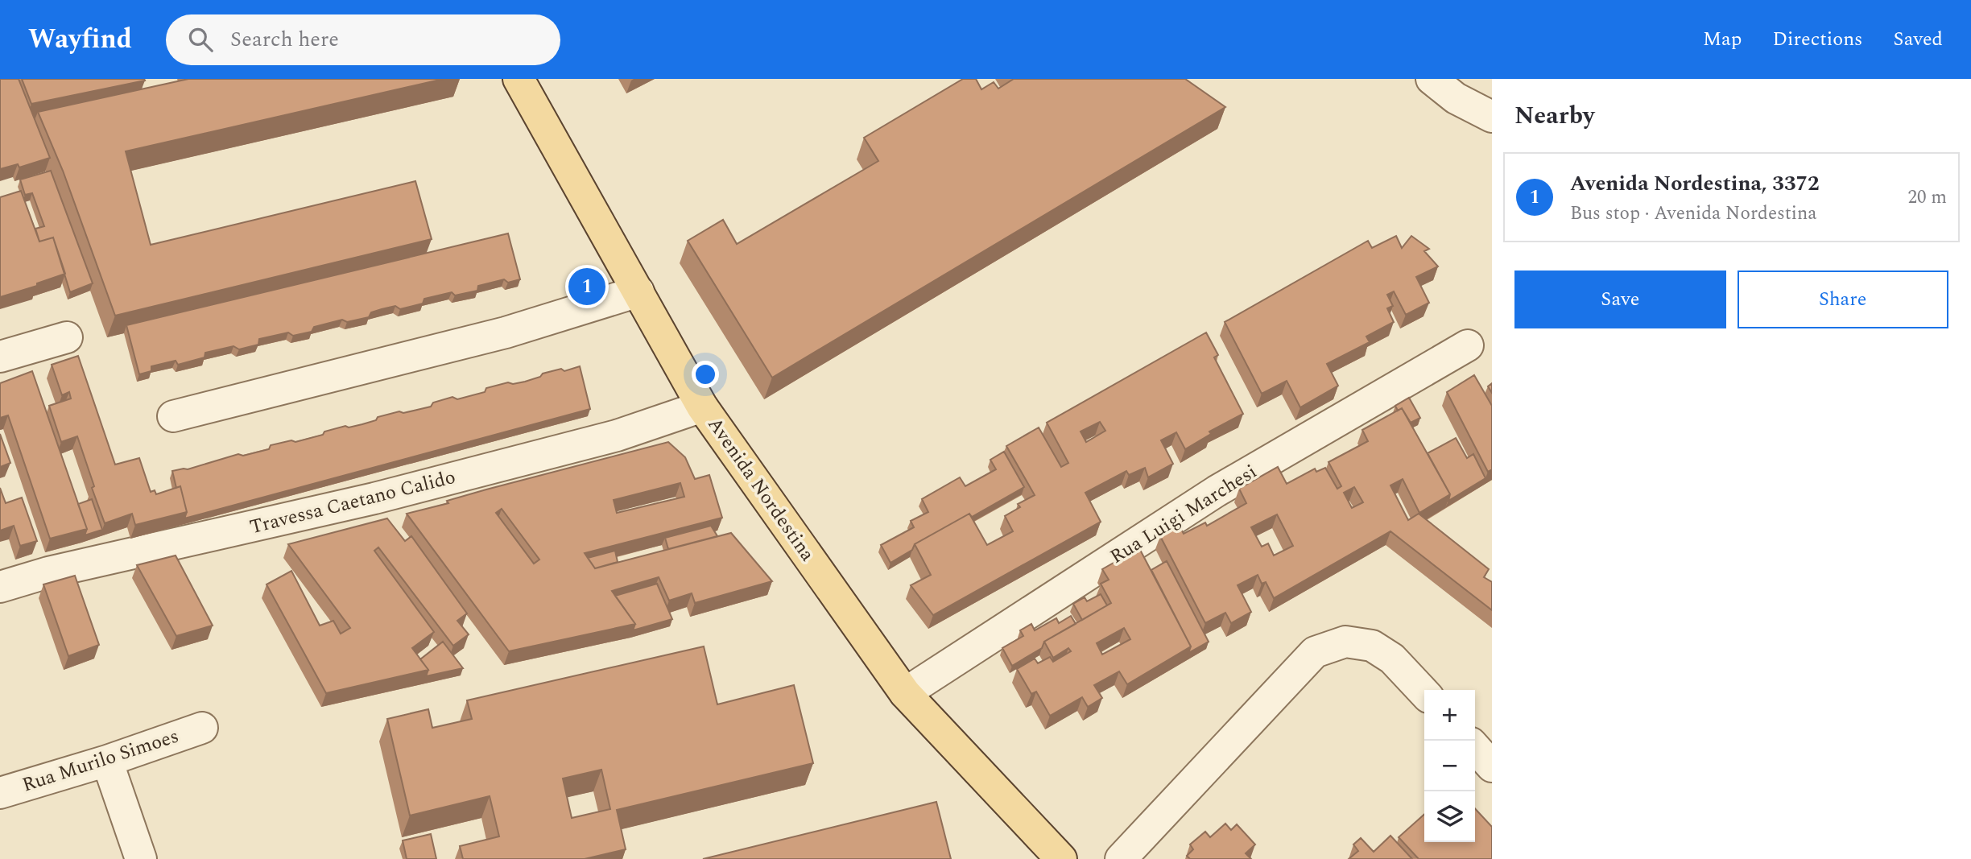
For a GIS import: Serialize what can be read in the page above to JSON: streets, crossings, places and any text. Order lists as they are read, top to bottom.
{
  "streets": {
    "main road": ["Avenida Nordestina"],
    "street": ["Travessa Caetano Calido", "Rua Luigi Marchesi", "Rua Murilo Simoes"]
  },
  "crossings": [
    ["Avenida Nordestina", "Travessa Caetano Calido"],
    ["Avenida Nordestina", "Rua Luigi Marchesi"]
  ],
  "page": {
    "header": "Wayfind",
    "search": "Search here",
    "nav": ["Map", "Directions", "Saved"],
    "heading": "Nearby",
    "list": [
      {
        "mark": "1",
        "name": "Avenida Nordestina, 3372",
        "note": "Bus stop · Avenida Nordestina",
        "value": "20 m"
      }
    ],
    "buttons": ["Save", "Share"],
    "pins": "1",
    "map_buttons": ["+", "−"]
  }
}
